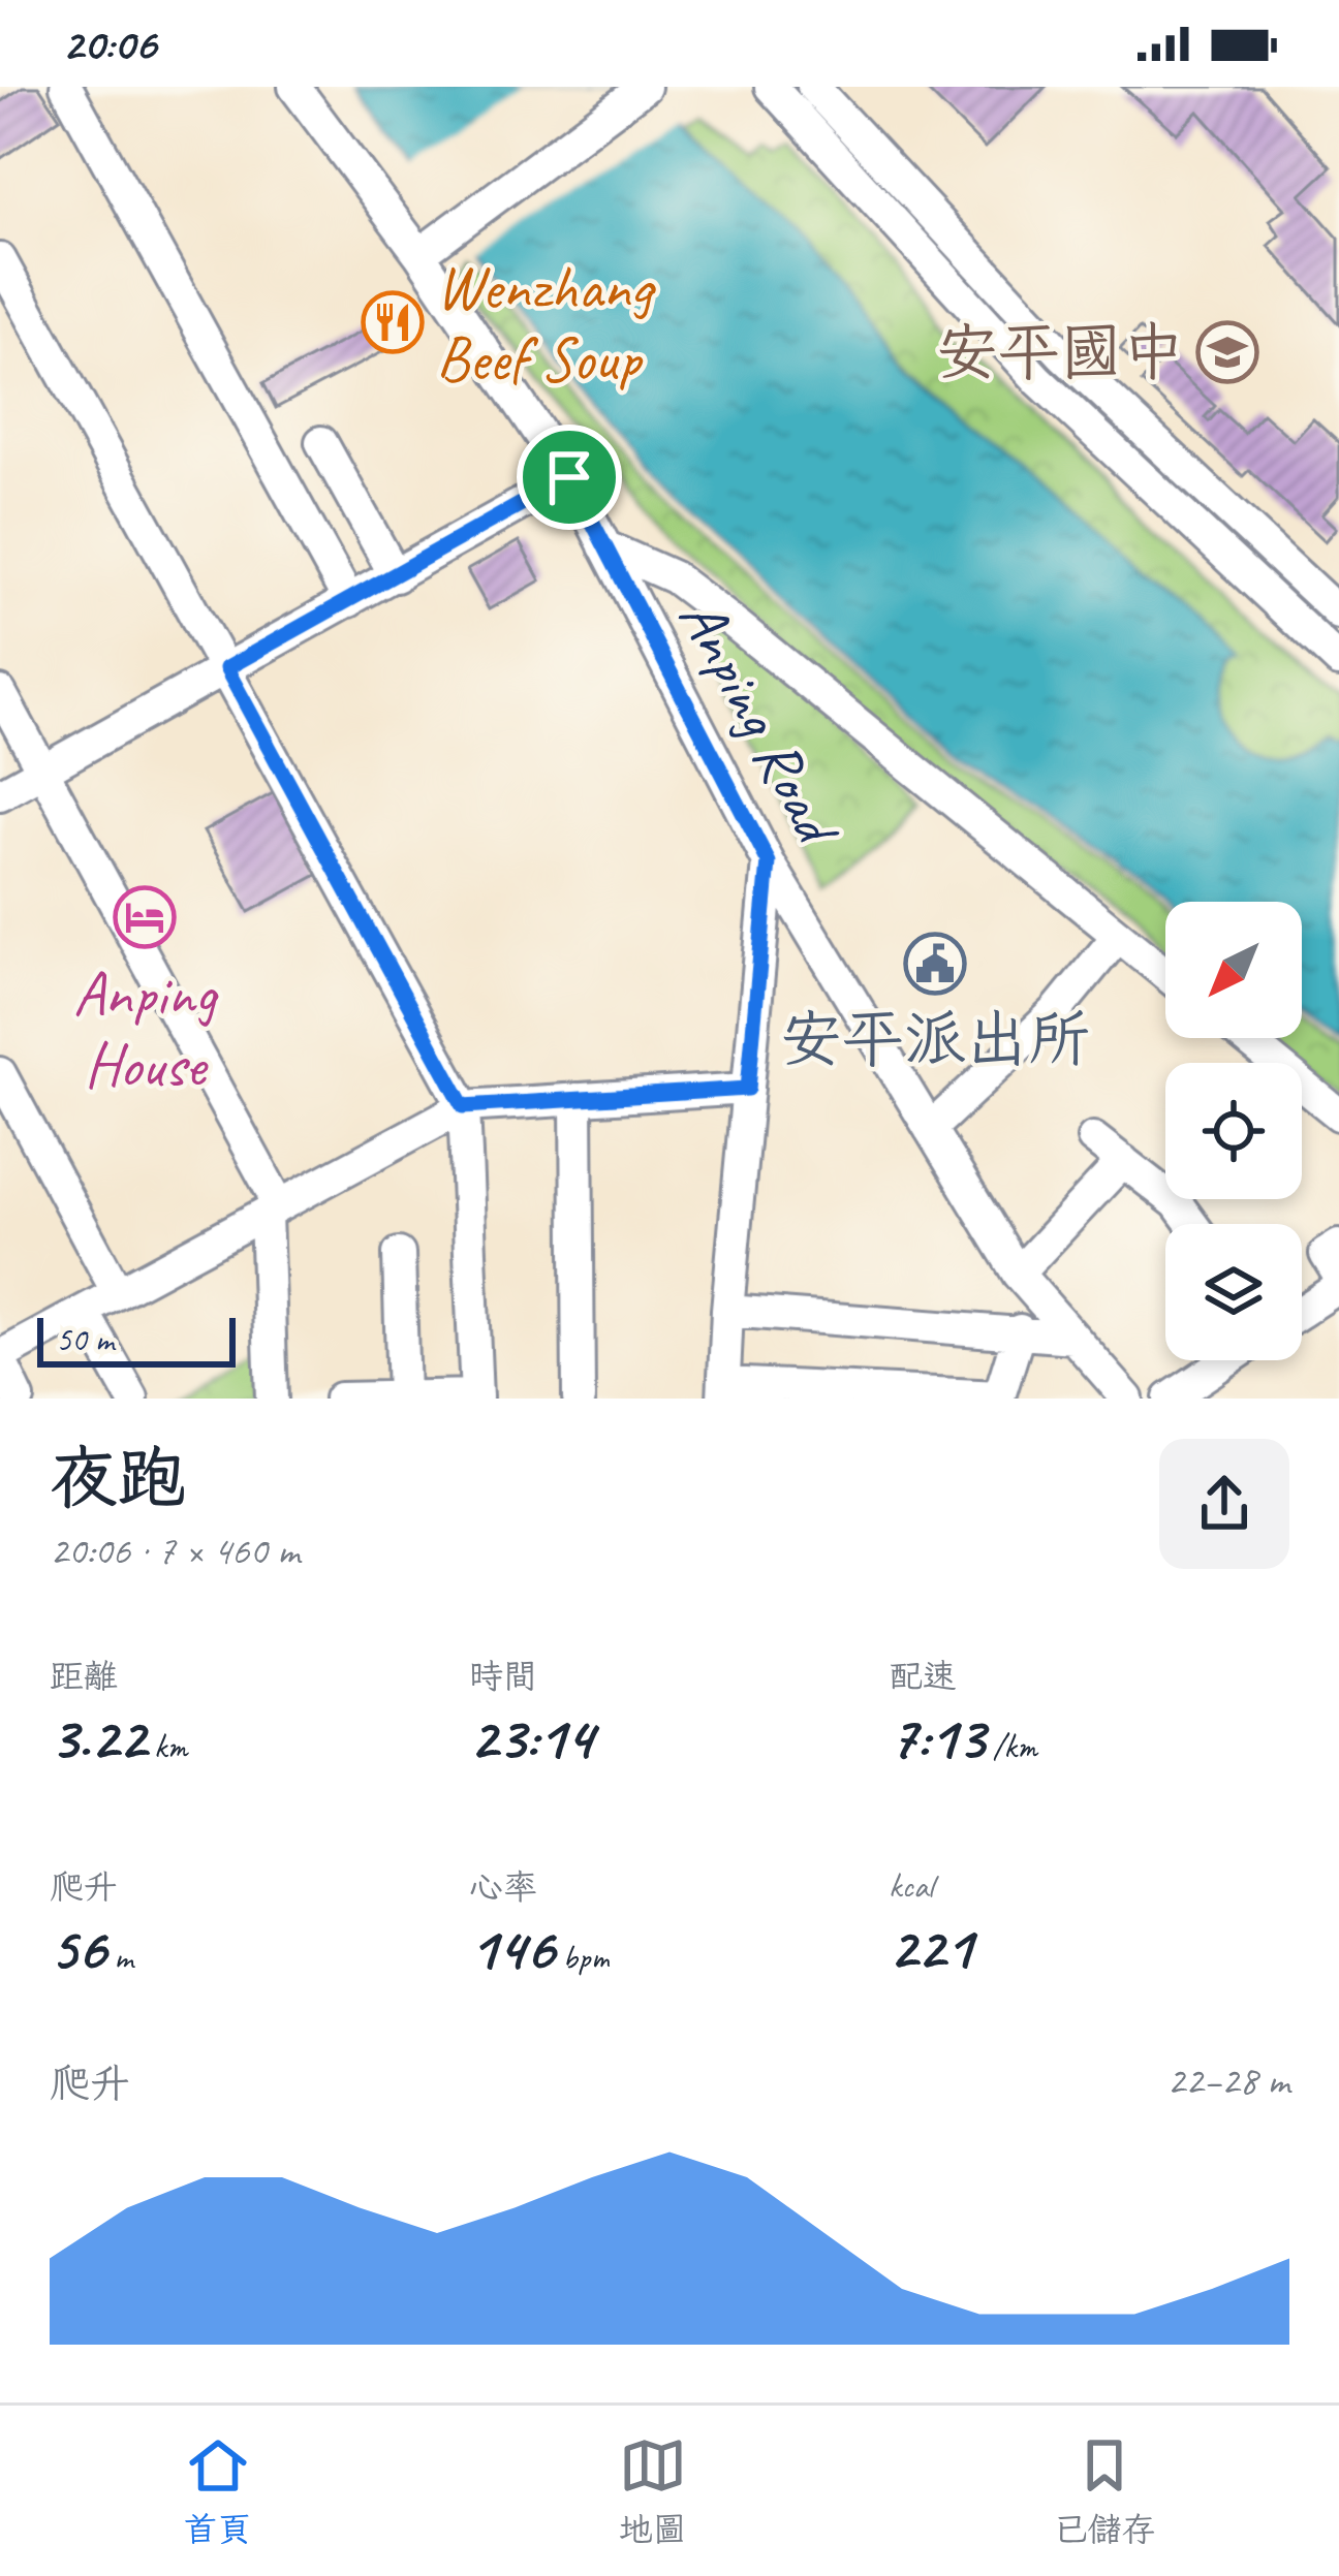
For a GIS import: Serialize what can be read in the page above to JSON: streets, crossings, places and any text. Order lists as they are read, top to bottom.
{
  "streets": {
    "street": ["Anping Road"]
  },
  "places": {
    "restaurant": ["Wenzhang Beef Soup"],
    "school or university": ["安平國中"],
    "hotel": ["Anping House"],
    "public building": ["安平派出所"]
  },
  "scale_bar": "50 m",
  "north": "bottom left",
  "page": {
    "status": "20:06",
    "scale": "50 m",
    "heading": ["夜跑", "20:06 · 7 × 460 m"],
    "stats": [
      ["距離", "3.22 km"],
      ["時間", "23:14"],
      ["配速", "7:13 /km"],
      ["爬升", "56 m"],
      ["心率", "146 bpm"],
      ["kcal", "221"]
    ],
    "chart": ["爬升", "22–28 m"],
    "tabs": ["首頁", "地圖", "已儲存"]
  }
}
